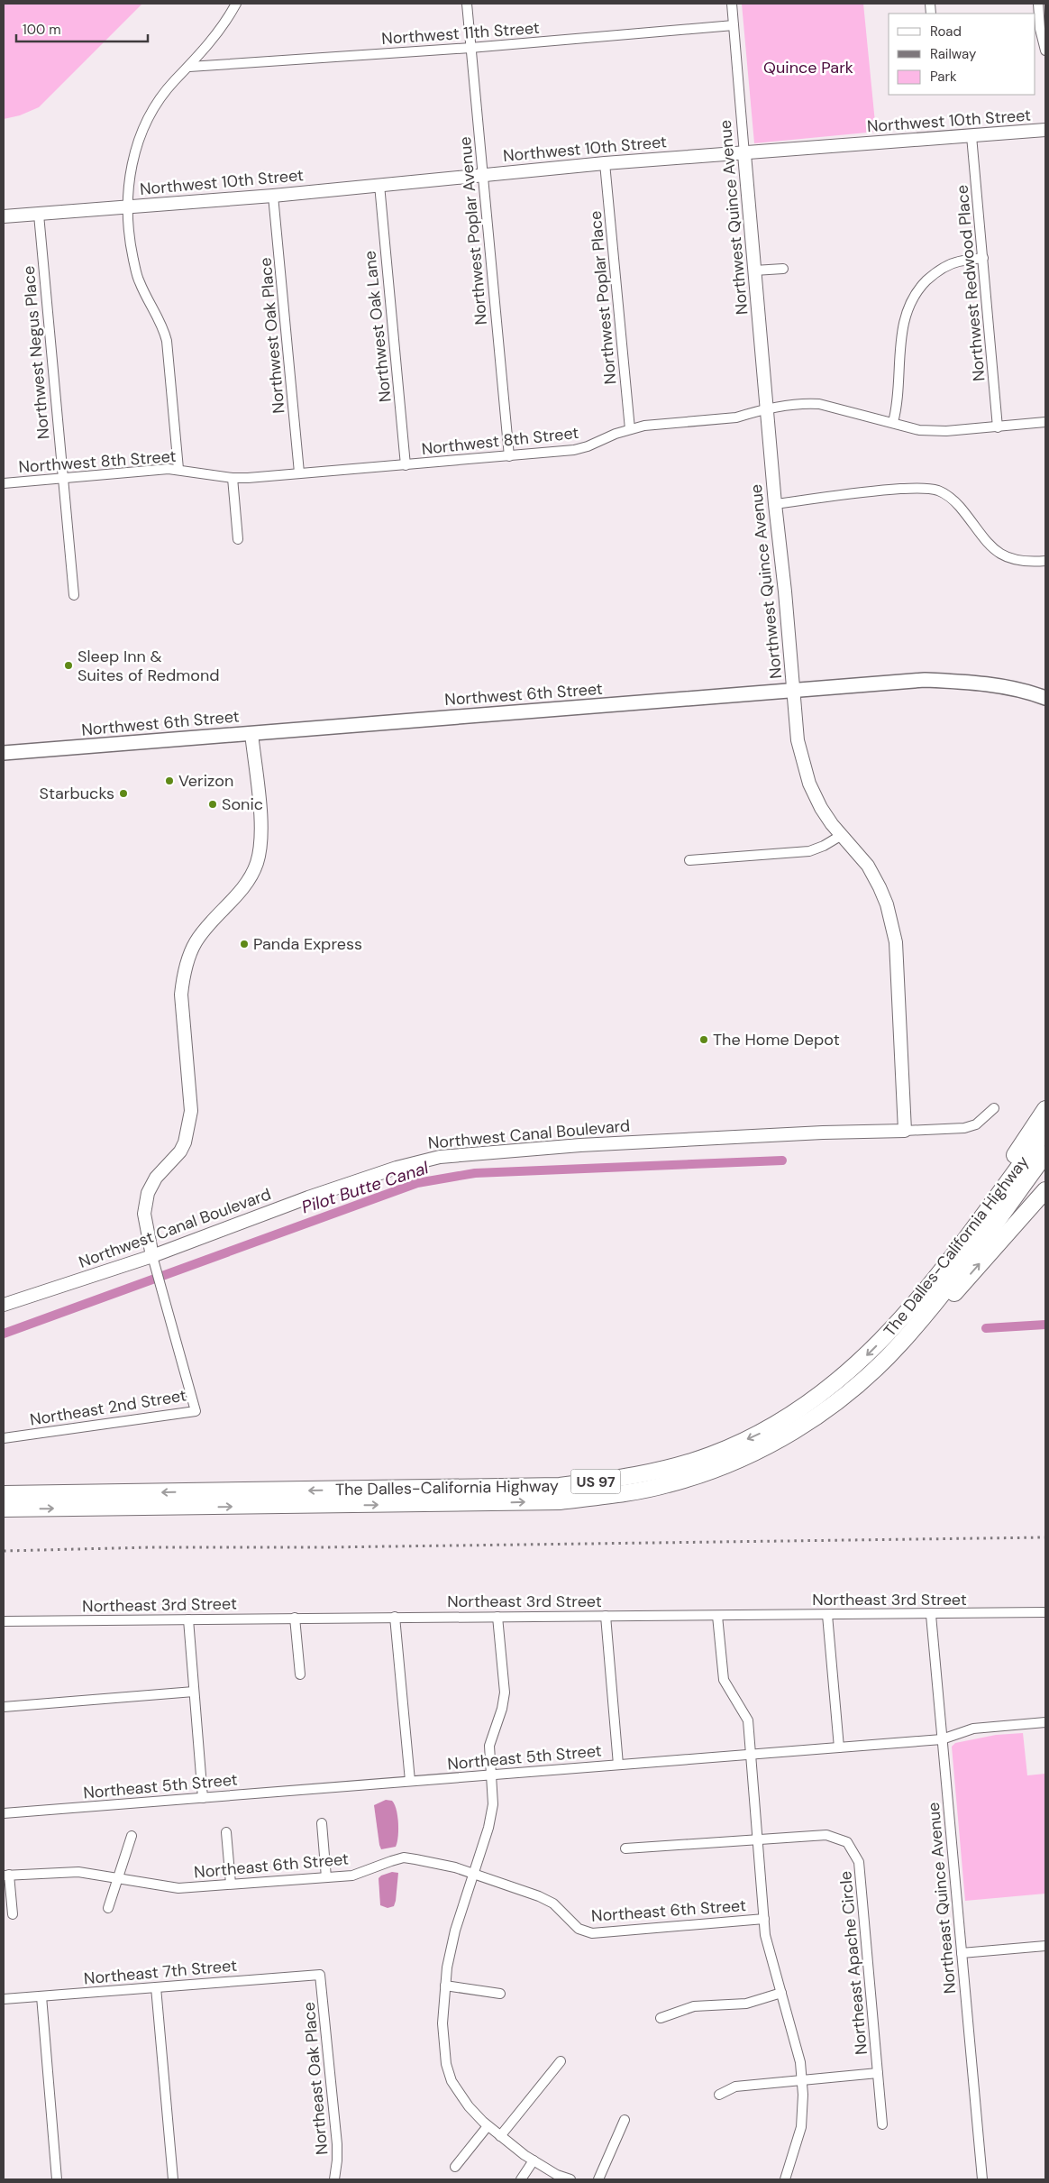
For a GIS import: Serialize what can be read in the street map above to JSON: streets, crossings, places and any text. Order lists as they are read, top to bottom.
{
  "streets": {
    "highway": ["The Dalles-California Highway", "US 97"],
    "main road": ["Northwest 6th Street"],
    "street": [
      "Northwest 11th Street",
      "Northwest 10th Street",
      "Northwest Quince Avenue",
      "Northwest Poplar Avenue",
      "Northwest Redwood Place",
      "Northwest Poplar Place",
      "Northwest Oak Lane",
      "Northwest Oak Place",
      "Northwest Negus Place",
      "Northwest 8th Street",
      "Northwest Canal Boulevard",
      "Northeast 2nd Street",
      "Northeast 3rd Street",
      "Northeast 5th Street",
      "Northeast 6th Street",
      "Northeast Quince Avenue",
      "Northeast Apache Circle",
      "Northeast 7th Street",
      "Northeast Oak Place"
    ]
  },
  "crossings": [
    ["Northwest 11th Street", "Northwest Quince Avenue"],
    ["Northwest 11th Street", "Northwest Poplar Avenue"],
    ["Northwest 10th Street", "Northwest Quince Avenue"],
    ["Northwest 10th Street", "Northwest Poplar Avenue"],
    ["Northwest 10th Street", "Northwest Redwood Place"],
    ["Northwest 10th Street", "Northwest Poplar Place"],
    ["Northwest 10th Street", "Northwest Oak Lane"],
    ["Northwest 10th Street", "Northwest Oak Place"],
    ["Northwest 10th Street", "Northwest Negus Place"],
    ["Northwest Quince Avenue", "Northwest 8th Street"],
    ["Northwest Quince Avenue", "Northwest 6th Street"],
    ["Northwest Quince Avenue", "Northwest Canal Boulevard"],
    ["Northwest Poplar Avenue", "Northwest 8th Street"],
    ["Northwest Redwood Place", "Northwest 8th Street"],
    ["Northwest Poplar Place", "Northwest 8th Street"],
    ["Northwest Oak Lane", "Northwest 8th Street"],
    ["Northwest Oak Place", "Northwest 8th Street"],
    ["Northwest Negus Place", "Northwest 8th Street"],
    ["Northwest Canal Boulevard", "Northeast 2nd Street"],
    ["Northeast 3rd Street", "Northeast Quince Avenue"],
    ["Northeast 5th Street", "Northeast Quince Avenue"],
    ["Northeast 7th Street", "Northeast Oak Place"]
  ],
  "water": ["Pilot Butte Canal"],
  "parks": ["Quince Park"],
  "places": [
    "Sleep Inn & Suites of Redmond",
    "Verizon",
    "Starbucks",
    "Sonic",
    "Panda Express",
    "The Home Depot"
  ],
  "legend": ["Road", "Railway", "Park"],
  "scale_bar": "100 m"
}
